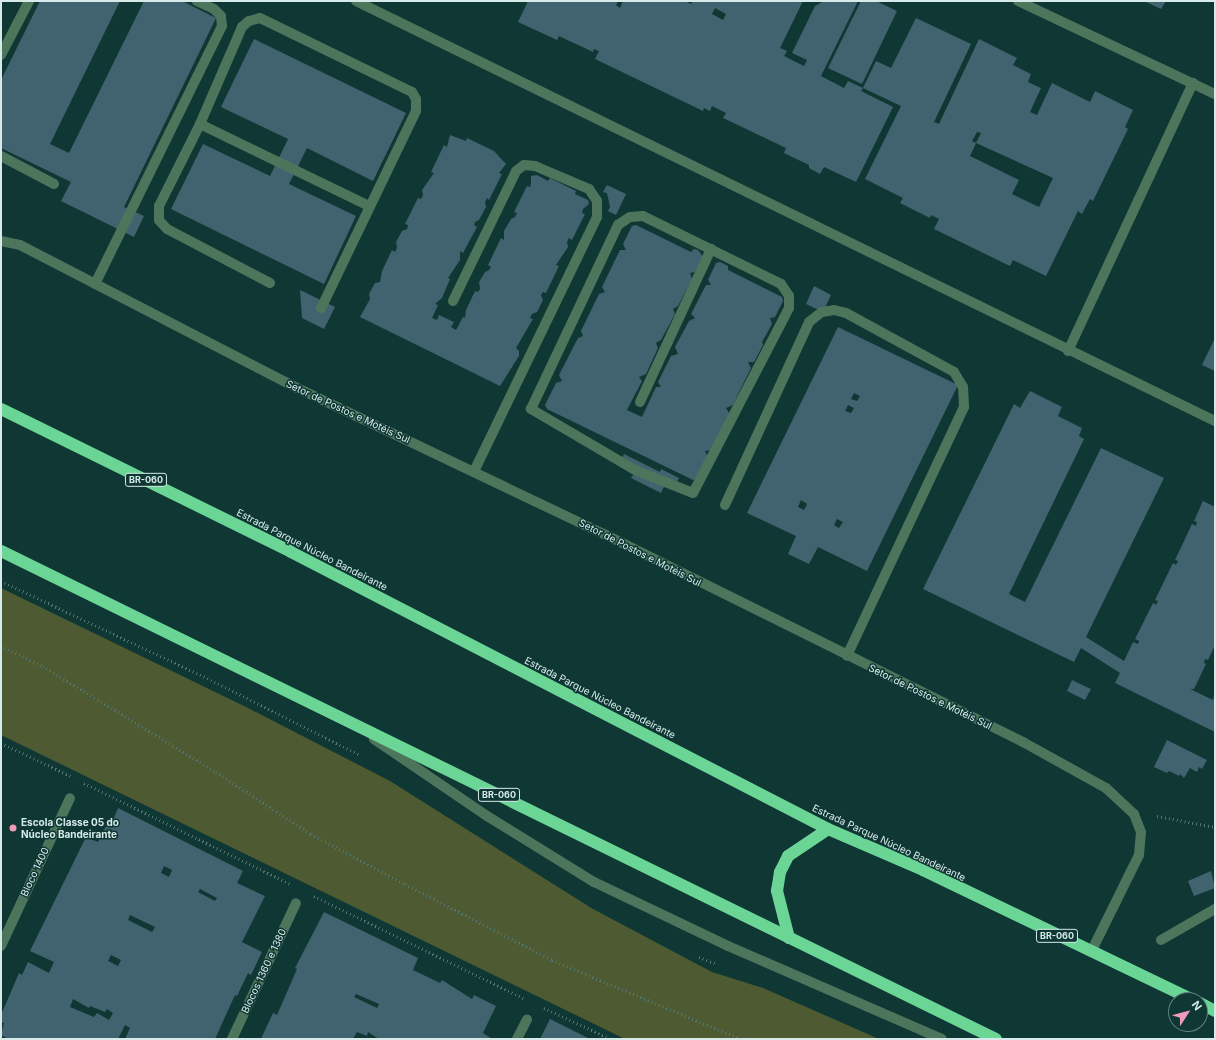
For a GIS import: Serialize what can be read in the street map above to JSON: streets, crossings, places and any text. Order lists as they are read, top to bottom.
{
  "streets": {
    "highway": ["BR-060", "Estrada Parque Núcleo Bandeirante"],
    "street": ["Setor de Postos e Motéis Sul", "Bloco 1400", "Blocos 1360 e 1380"]
  },
  "crossings": [
    ["Setor de Postos e Motéis Sul", "Estrada Parque Núcleo Bandeirante"]
  ],
  "places": ["Escola Classe 05 do Núcleo Bandeirante"],
  "north": "top right"
}
